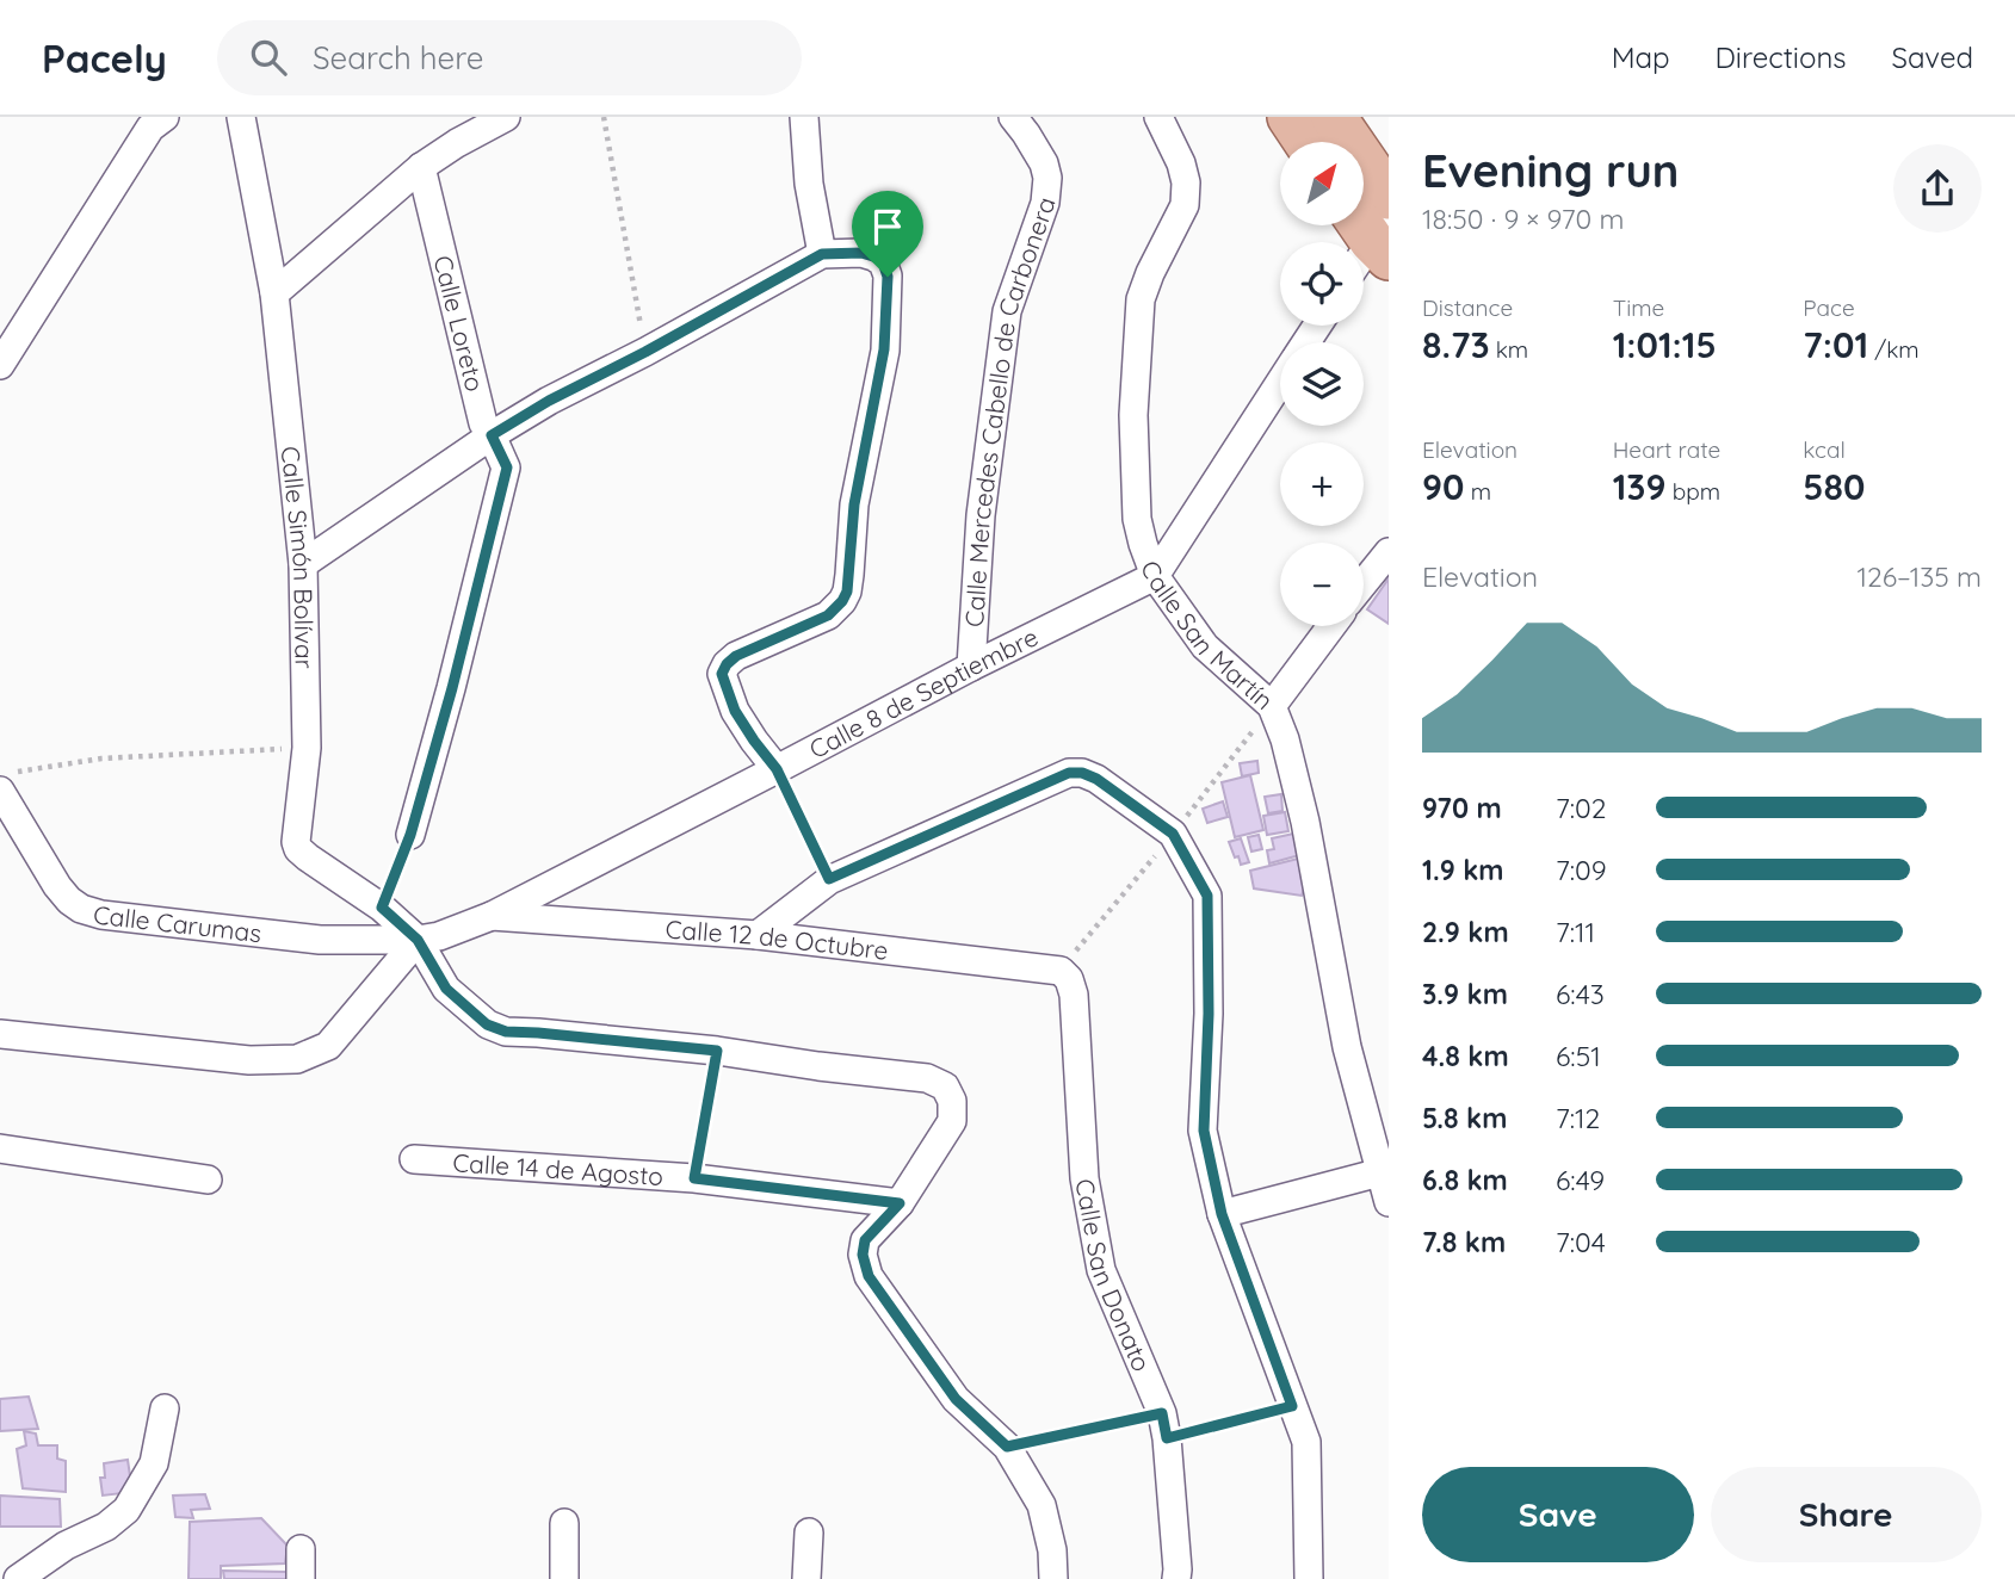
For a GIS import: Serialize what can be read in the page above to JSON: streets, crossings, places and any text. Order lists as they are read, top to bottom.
{
  "streets": {
    "street": [
      "Calle Loreto",
      "Calle Mercedes Cabello de Carbonera",
      "Calle Simón Bolívar",
      "Calle San Martín",
      "Calle 8 de Septiembre",
      "Calle Carumas",
      "Calle 12 de Octubre",
      "Calle 14 de Agosto",
      "Calle San Donato"
    ]
  },
  "crossings": [
    ["Calle Mercedes Cabello de Carbonera", "Calle 8 de Septiembre"],
    ["Calle Simón Bolívar", "Calle 8 de Septiembre"],
    ["Calle Simón Bolívar", "Calle Carumas"],
    ["Calle Simón Bolívar", "Calle 14 de Agosto"],
    ["Calle San Martín", "Calle 8 de Septiembre"],
    ["Calle 8 de Septiembre", "Calle Carumas"],
    ["Calle 8 de Septiembre", "Calle 12 de Octubre"],
    ["Calle 12 de Octubre", "Calle San Donato"]
  ],
  "north": "top right",
  "page": {
    "header": "Pacely",
    "search": "Search here",
    "nav": ["Map", "Directions", "Saved"],
    "heading": ["Evening run", "18:50 · 9 × 970 m"],
    "map_buttons": ["+", "−"],
    "stats": [
      ["Distance", "8.73 km"],
      ["Time", "1:01:15"],
      ["Pace", "7:01 /km"],
      ["Elevation", "90 m"],
      ["Heart rate", "139 bpm"],
      ["kcal", "580"]
    ],
    "chart": ["Elevation", "126–135 m"],
    "list": [
      {
        "name": "970 m",
        "note": "7:02"
      },
      {
        "name": "1.9 km",
        "note": "7:09"
      },
      {
        "name": "2.9 km",
        "note": "7:11"
      },
      {
        "name": "3.9 km",
        "note": "6:43"
      },
      {
        "name": "4.8 km",
        "note": "6:51"
      },
      {
        "name": "5.8 km",
        "note": "7:12"
      },
      {
        "name": "6.8 km",
        "note": "6:49"
      },
      {
        "name": "7.8 km",
        "note": "7:04"
      }
    ],
    "buttons": ["Save", "Share"]
  }
}
